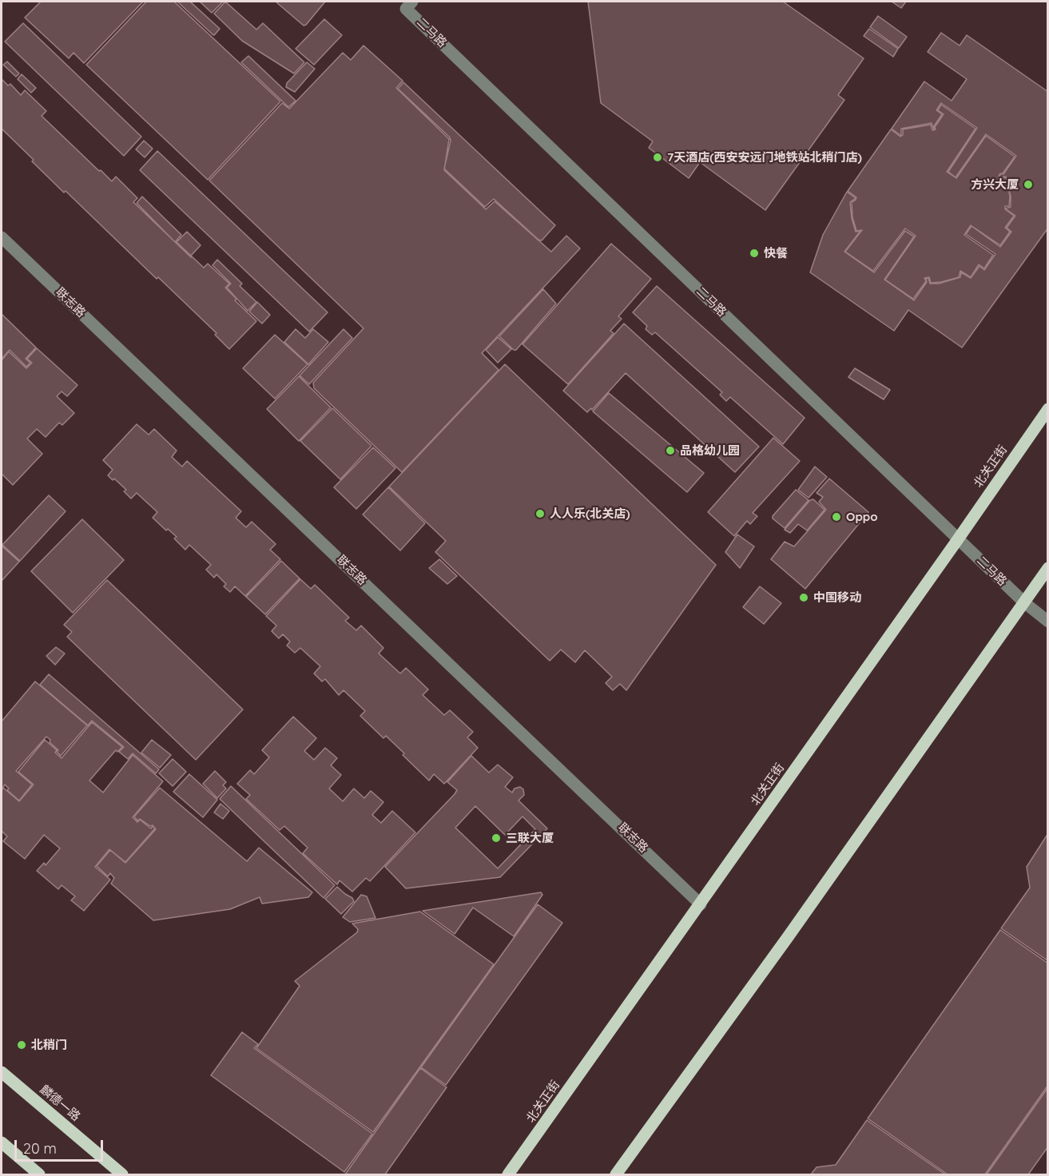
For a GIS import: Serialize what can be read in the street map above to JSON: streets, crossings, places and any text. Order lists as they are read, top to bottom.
{
  "streets": {
    "main road": ["北关正街", "麟德一路"],
    "street": ["二马路", "联志路"]
  },
  "crossings": [
    ["二马路", "北关正街"],
    ["联志路", "北关正街"]
  ],
  "places": [
    "7天酒店(西安安远门地铁站北稍门店)",
    "方兴大厦",
    "快餐",
    "品格幼儿园",
    "人人乐(北关店)",
    "Oppo",
    "中国移动",
    "三联大厦",
    "北稍门"
  ],
  "scale_bar": "20 m"
}
